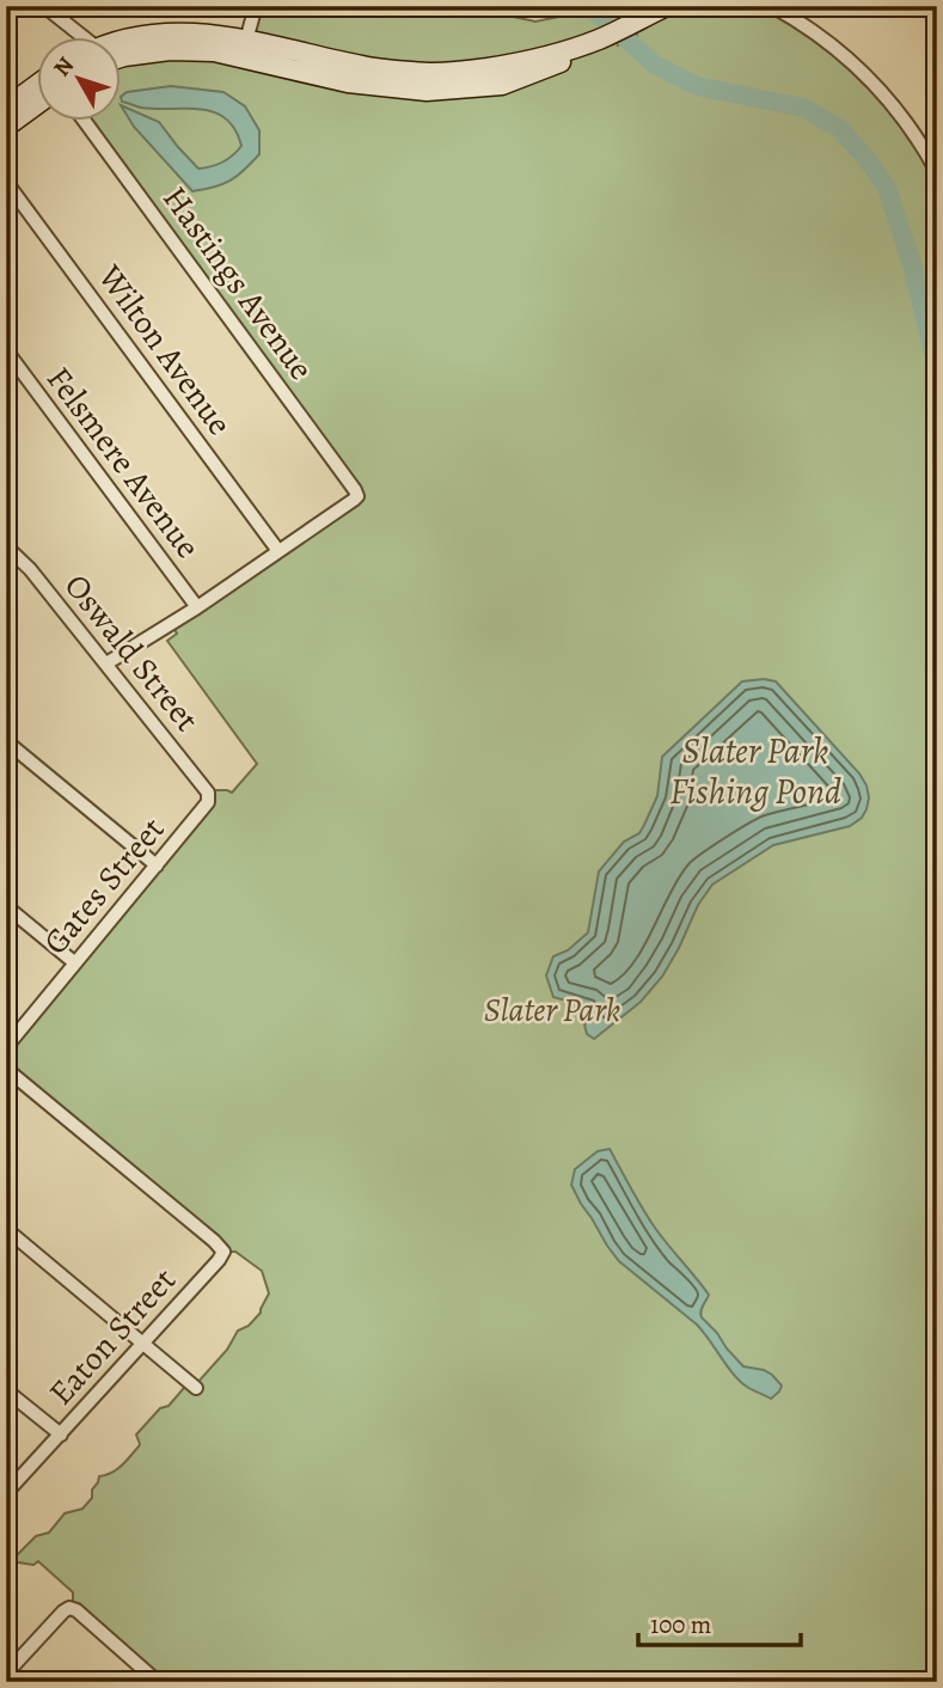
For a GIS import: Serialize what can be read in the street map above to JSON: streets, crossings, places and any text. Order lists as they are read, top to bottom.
{
  "streets": {
    "street": [
      "Hastings Avenue",
      "Wilton Avenue",
      "Felsmere Avenue",
      "Oswald Street",
      "Gates Street",
      "Eaton Street"
    ]
  },
  "crossings": [
    ["Hastings Avenue", "Wilton Avenue"],
    ["Oswald Street", "Gates Street"]
  ],
  "water": ["Slater Park Fishing Pond"],
  "parks": ["Slater Park"],
  "scale_bar": "100 m",
  "north": "top left"
}
